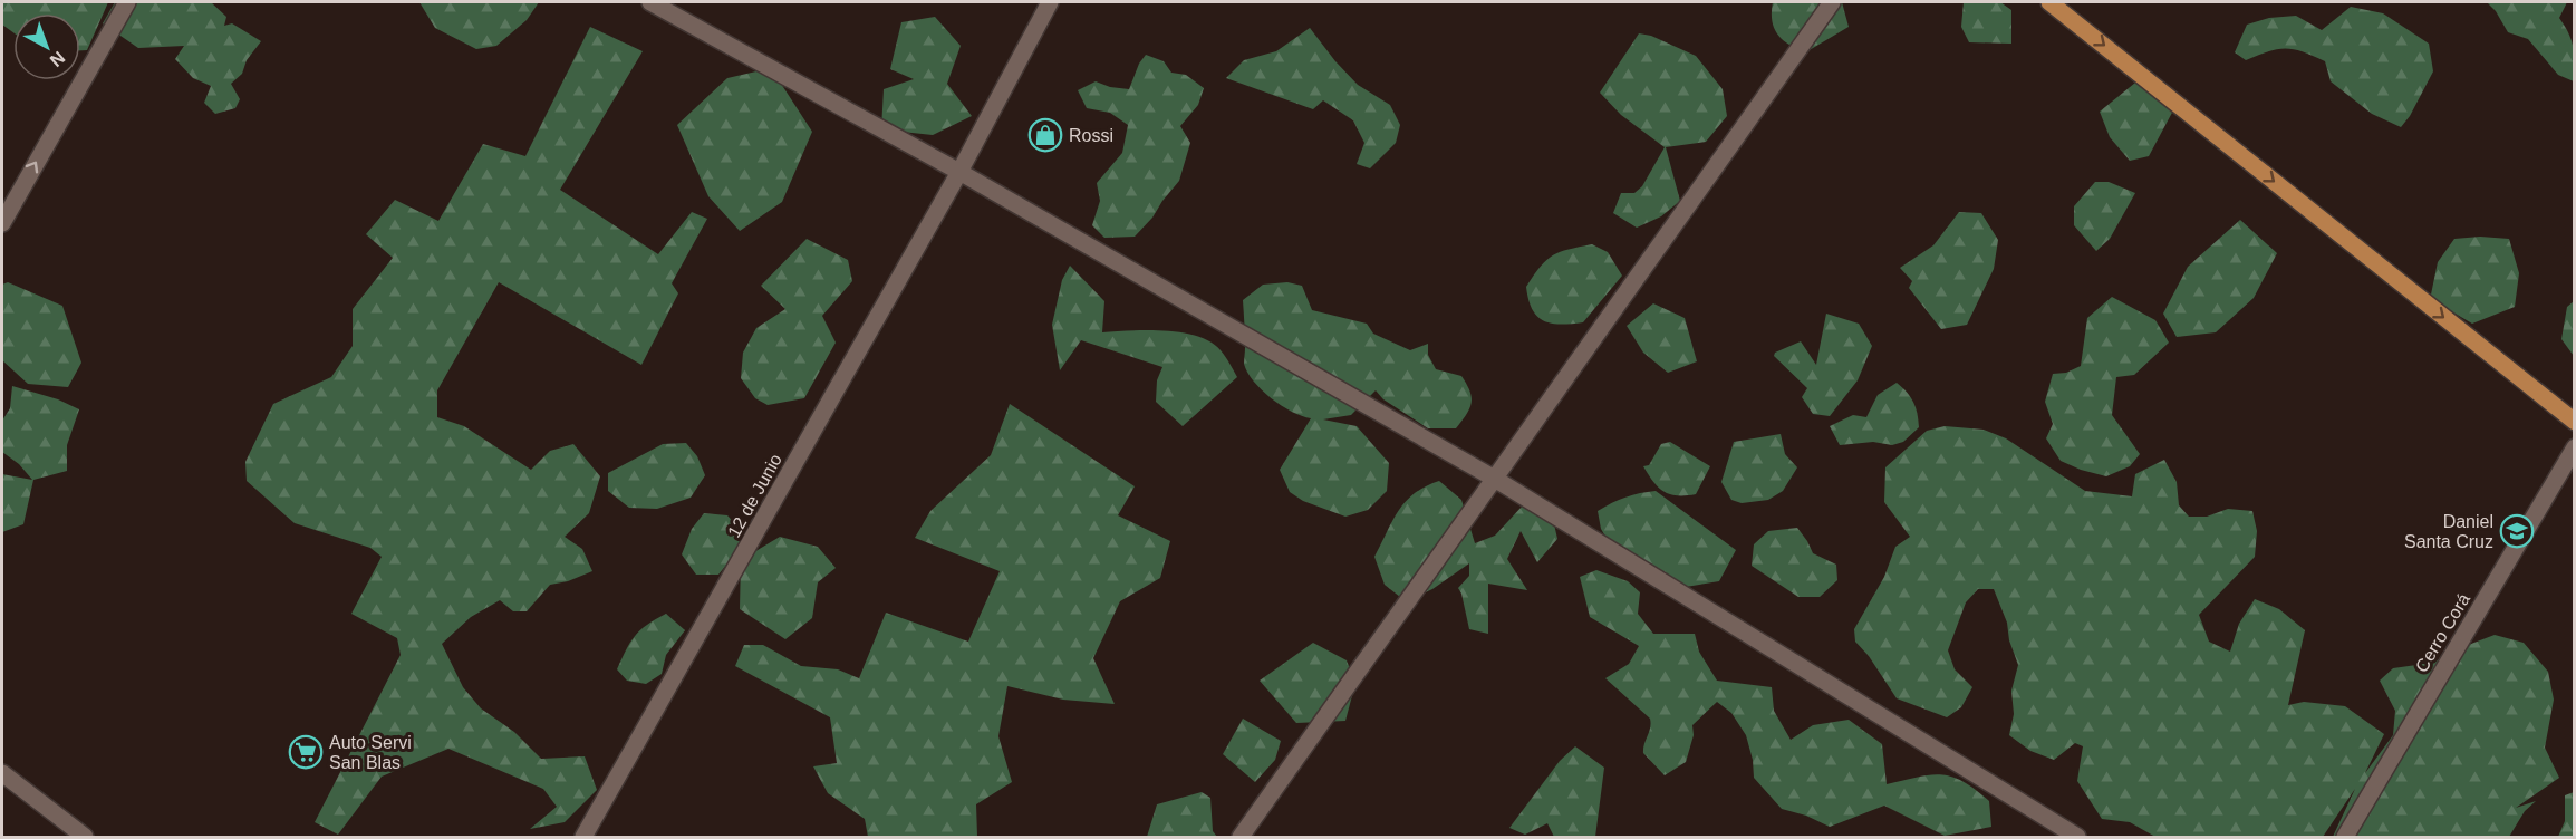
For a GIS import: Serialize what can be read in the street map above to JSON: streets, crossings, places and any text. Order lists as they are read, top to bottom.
{
  "streets": {
    "street": ["12 de Junio", "Cerro Corá"]
  },
  "places": {
    "shop": ["Rossi"],
    "school or university": ["Daniel Santa Cruz"],
    "supermarket": ["Auto Servi San Blas"]
  },
  "north": "bottom right"
}
